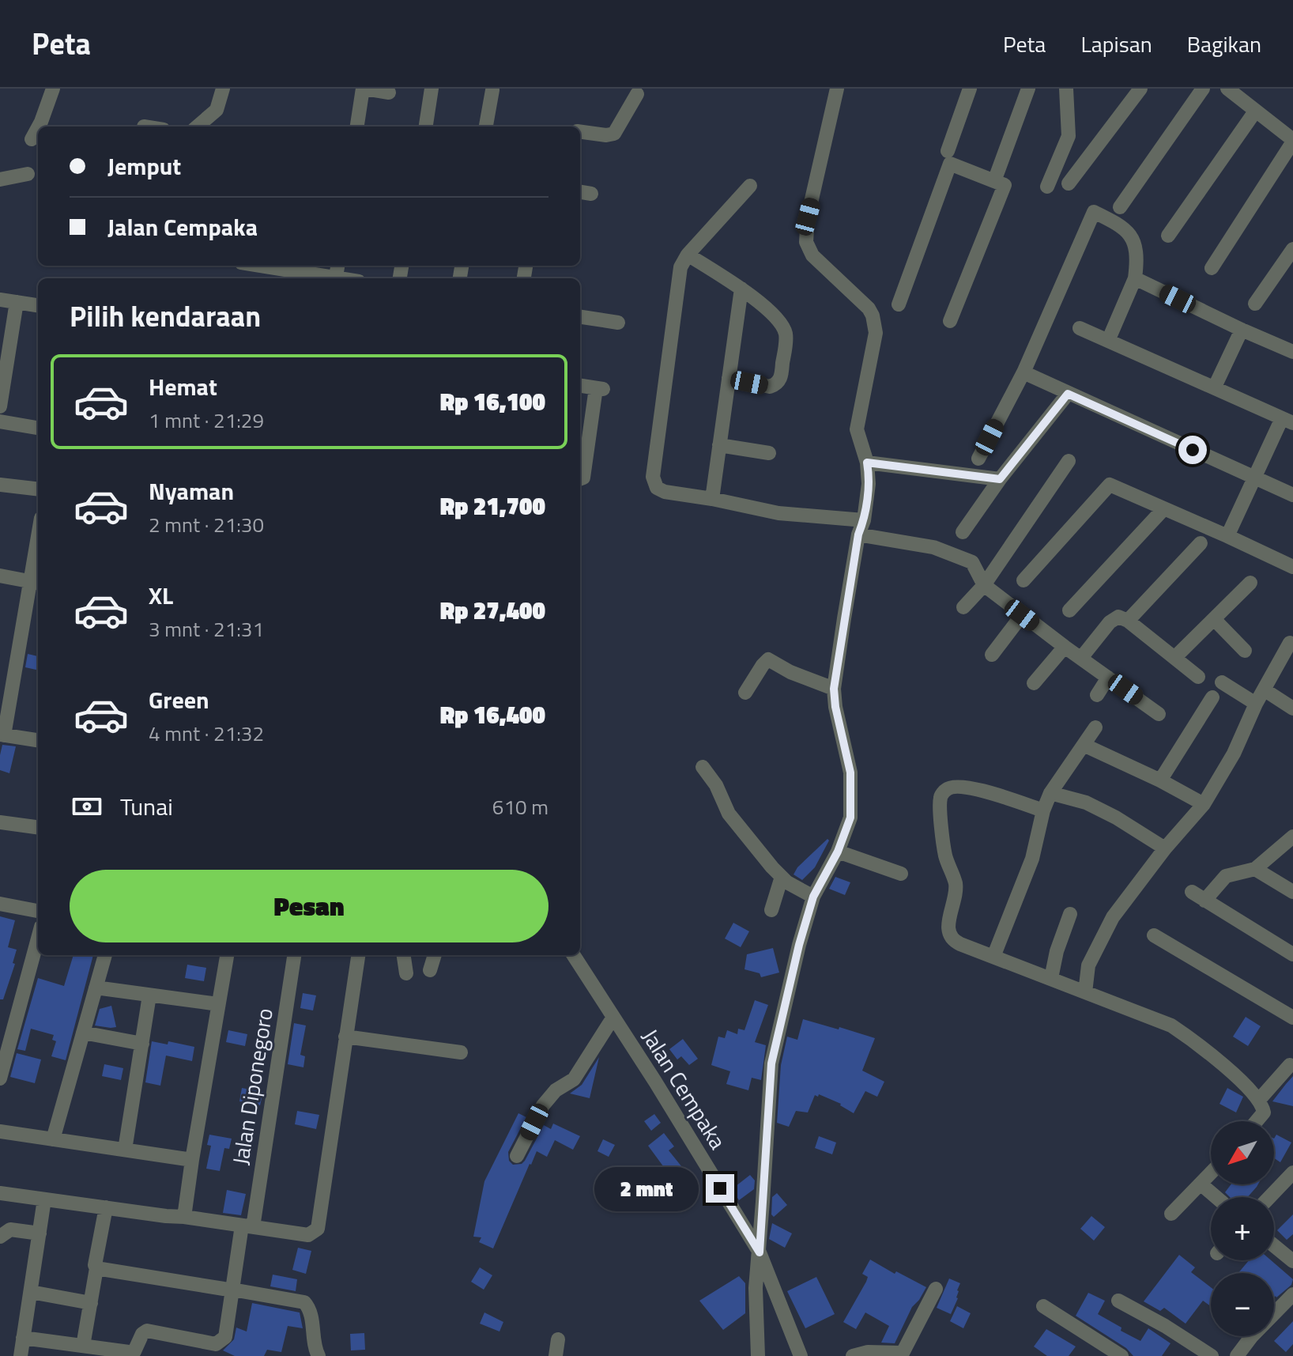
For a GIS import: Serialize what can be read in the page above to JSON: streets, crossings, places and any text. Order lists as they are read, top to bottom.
{
  "streets": {
    "street": ["Jalan Diponegoro", "Jalan Cempaka"]
  },
  "north": "bottom left",
  "page": {
    "header": "Peta",
    "nav": ["Peta", "Lapisan", "Bagikan"],
    "banner": ["Jemput", "Jalan Cempaka"],
    "heading": "Pilih kendaraan",
    "list": [
      {
        "name": "Hemat",
        "note": "1 mnt · 21:29",
        "value": "Rp 16,100"
      },
      {
        "name": "Nyaman",
        "note": "2 mnt · 21:30",
        "value": "Rp 21,700"
      },
      {
        "name": "XL",
        "note": "3 mnt · 21:31",
        "value": "Rp 27,400"
      },
      {
        "name": "Green",
        "note": "4 mnt · 21:32",
        "value": "Rp 16,400"
      }
    ],
    "pay": ["Tunai", "610 m"],
    "buttons": "Pesan",
    "map_buttons": ["+", "−"],
    "bubble": "2 mnt"
  }
}
